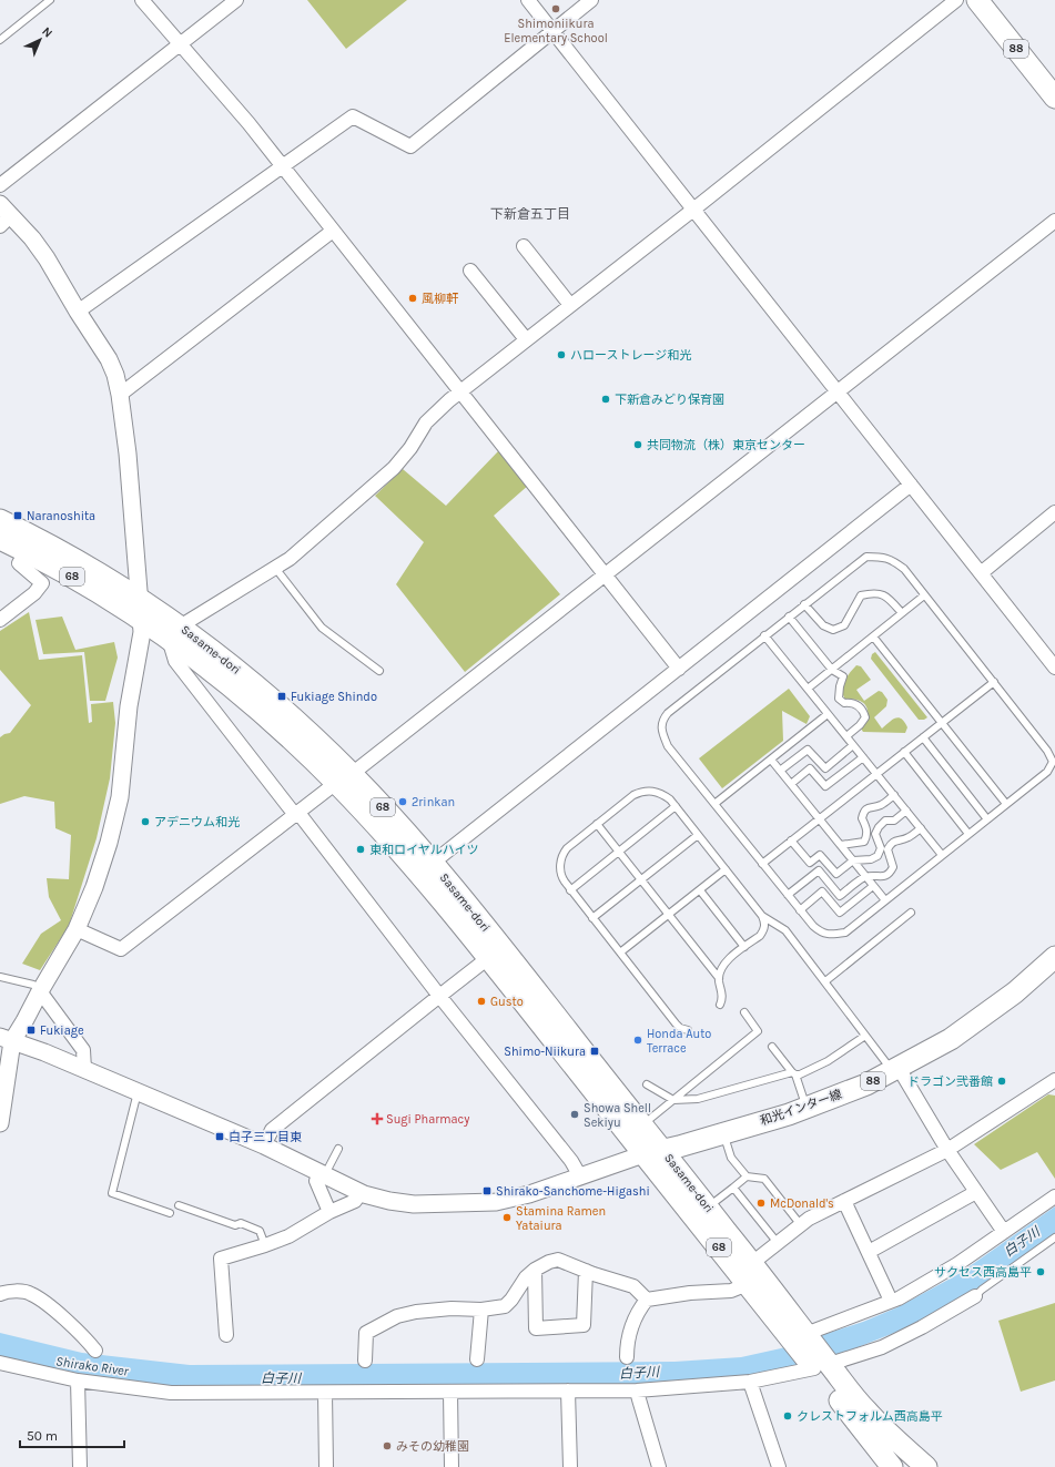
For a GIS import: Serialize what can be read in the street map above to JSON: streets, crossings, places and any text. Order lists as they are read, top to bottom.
{
  "streets": {
    "main road": [
      "88",
      "68",
      "Sasame-dori",
      "和光インター線"
    ]
  },
  "crossings": [
    ["68", "Sasame-dori"],
    ["Sasame-dori", "和光インター線"]
  ],
  "districts": ["下新倉五丁目"],
  "water": ["白子川", "Shirako River"],
  "places": {
    "other": [
      "Shimoniikura Elementary School",
      "風柳軒",
      "ハローストレージ和光",
      "下新倉みどり保育園",
      "共同物流（株）東京センター",
      "2rinkan",
      "アデニウム和光",
      "東和ロイヤルハイツ",
      "Gusto",
      "Honda Auto Terrace",
      "ドラゴン弐番館",
      "Showa Shell Sekiyu",
      "McDonald's",
      "Stamina Ramen Yataiura",
      "サクセス西高島平",
      "クレストフォルム西高島平",
      "みその幼稚園"
    ],
    "transit": [
      "Naranoshita",
      "Fukiage Shindo",
      "Fukiage",
      "Shimo-Niikura",
      "白子三丁目東",
      "Shirako-Sanchome-Higashi"
    ],
    "health": ["Sugi Pharmacy"]
  },
  "scale_bar": "50 m",
  "north": "top right"
}
